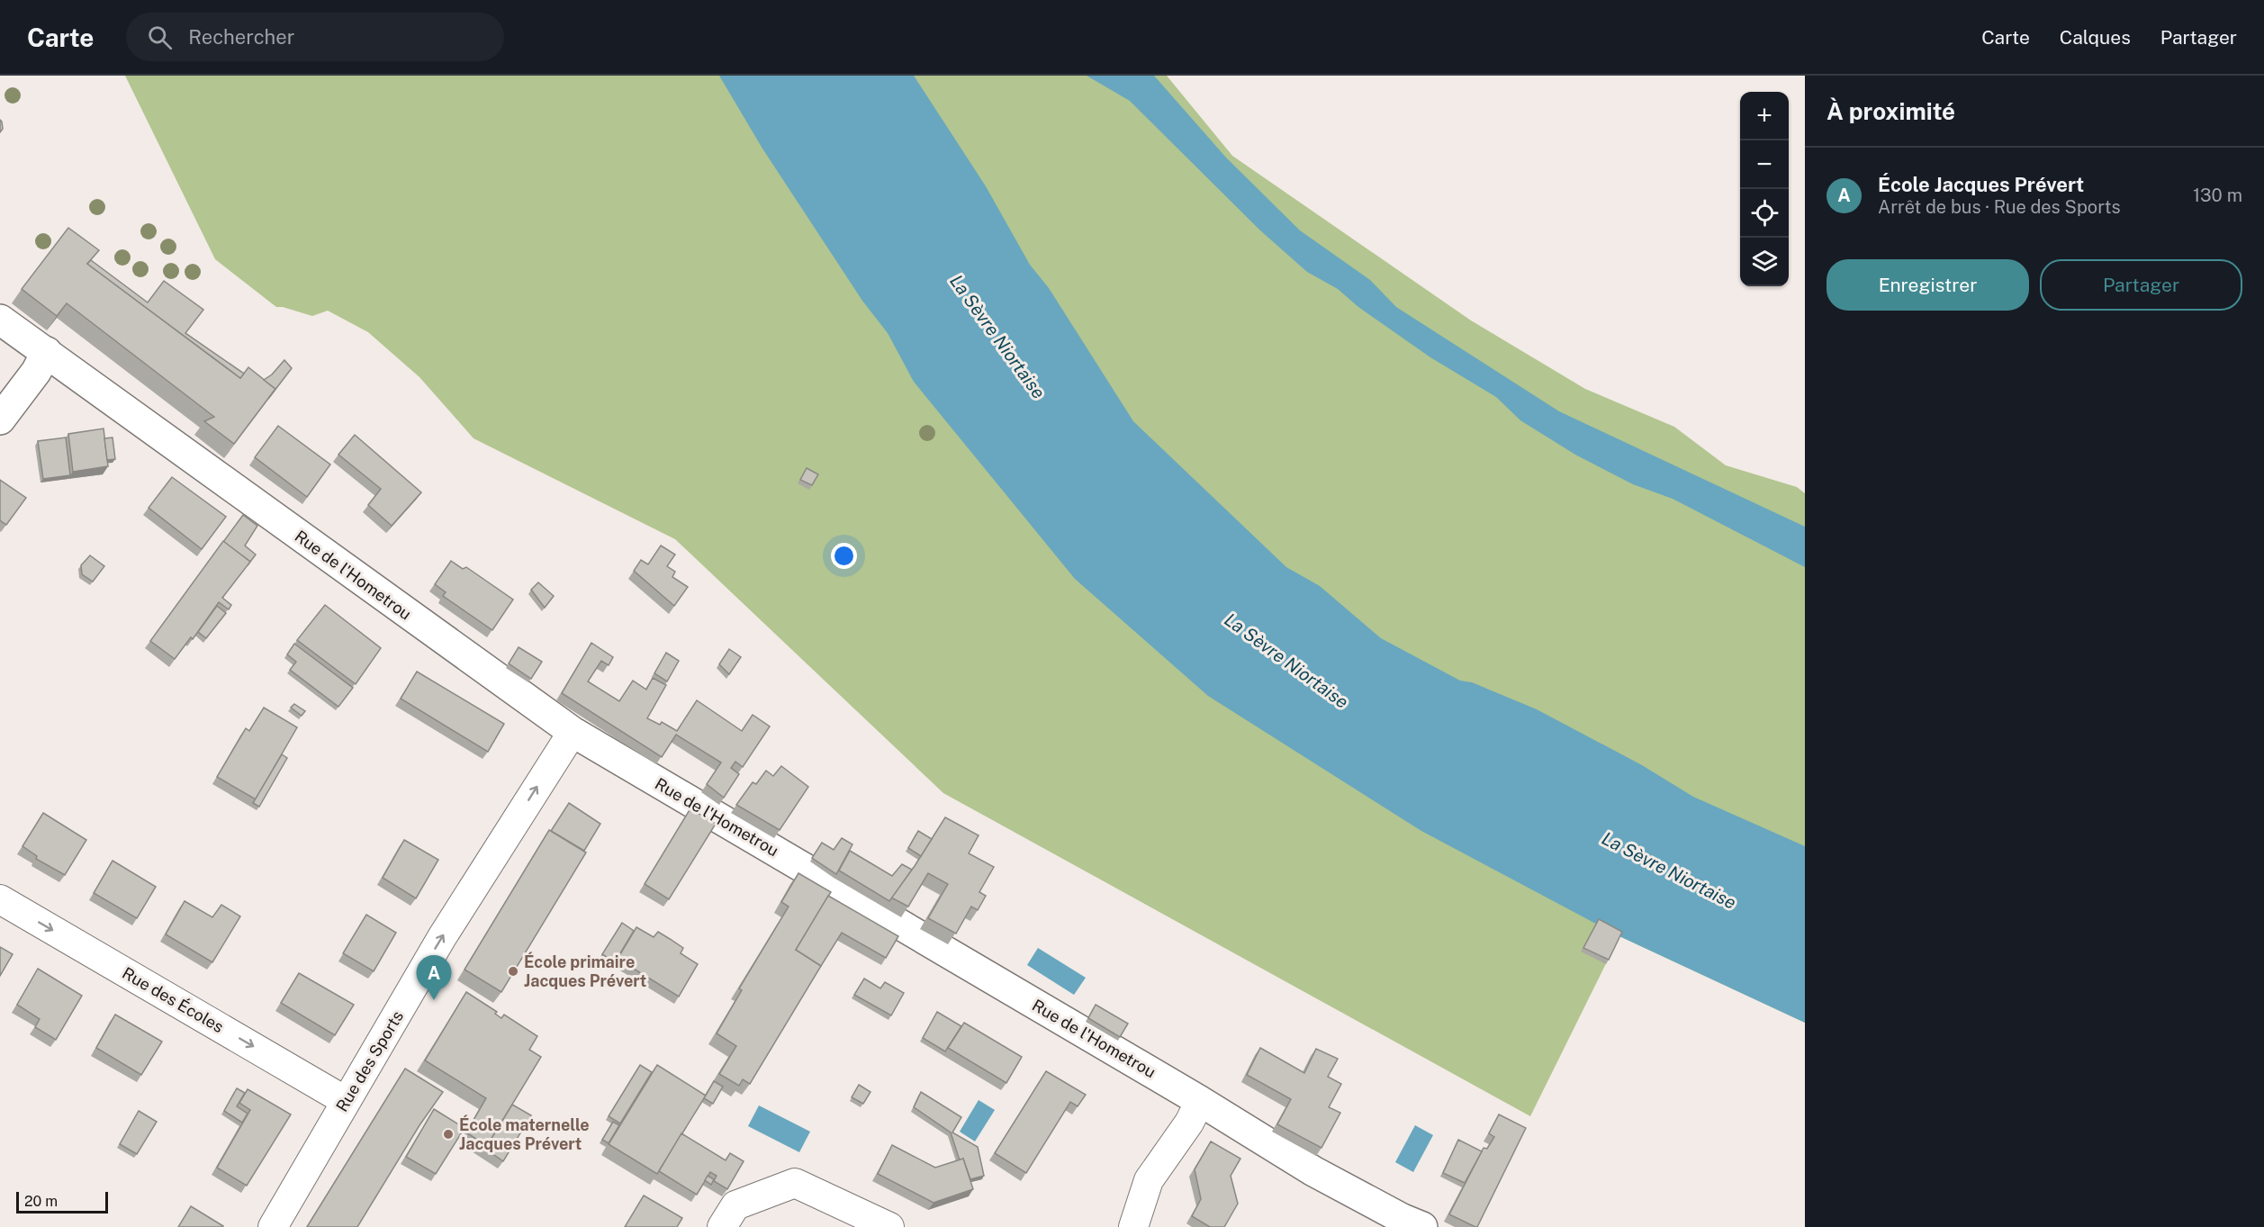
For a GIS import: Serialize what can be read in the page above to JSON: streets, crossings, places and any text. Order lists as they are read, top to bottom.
{
  "streets": {
    "street": ["Rue de l'Hometrou", "Rue des Écoles", "Rue des Sports"]
  },
  "crossings": [
    ["Rue de l'Hometrou", "Rue des Sports"],
    ["Rue des Écoles", "Rue des Sports"]
  ],
  "one_way": ["Rue des Écoles", "Rue des Sports"],
  "water": ["La Sèvre Niortaise"],
  "places": ["École primaire Jacques Prévert", "École maternelle Jacques Prévert"],
  "scale_bar": "20 m",
  "page": {
    "header": "Carte",
    "search": "Rechercher",
    "nav": ["Carte", "Calques", "Partager"],
    "heading": "À proximité",
    "map_buttons": ["+", "−"],
    "list": [
      {
        "mark": "A",
        "name": "École Jacques Prévert",
        "note": "Arrêt de bus · Rue des Sports",
        "value": "130 m"
      }
    ],
    "buttons": ["Enregistrer", "Partager"],
    "pins": "A",
    "scale": "20 m"
  }
}
